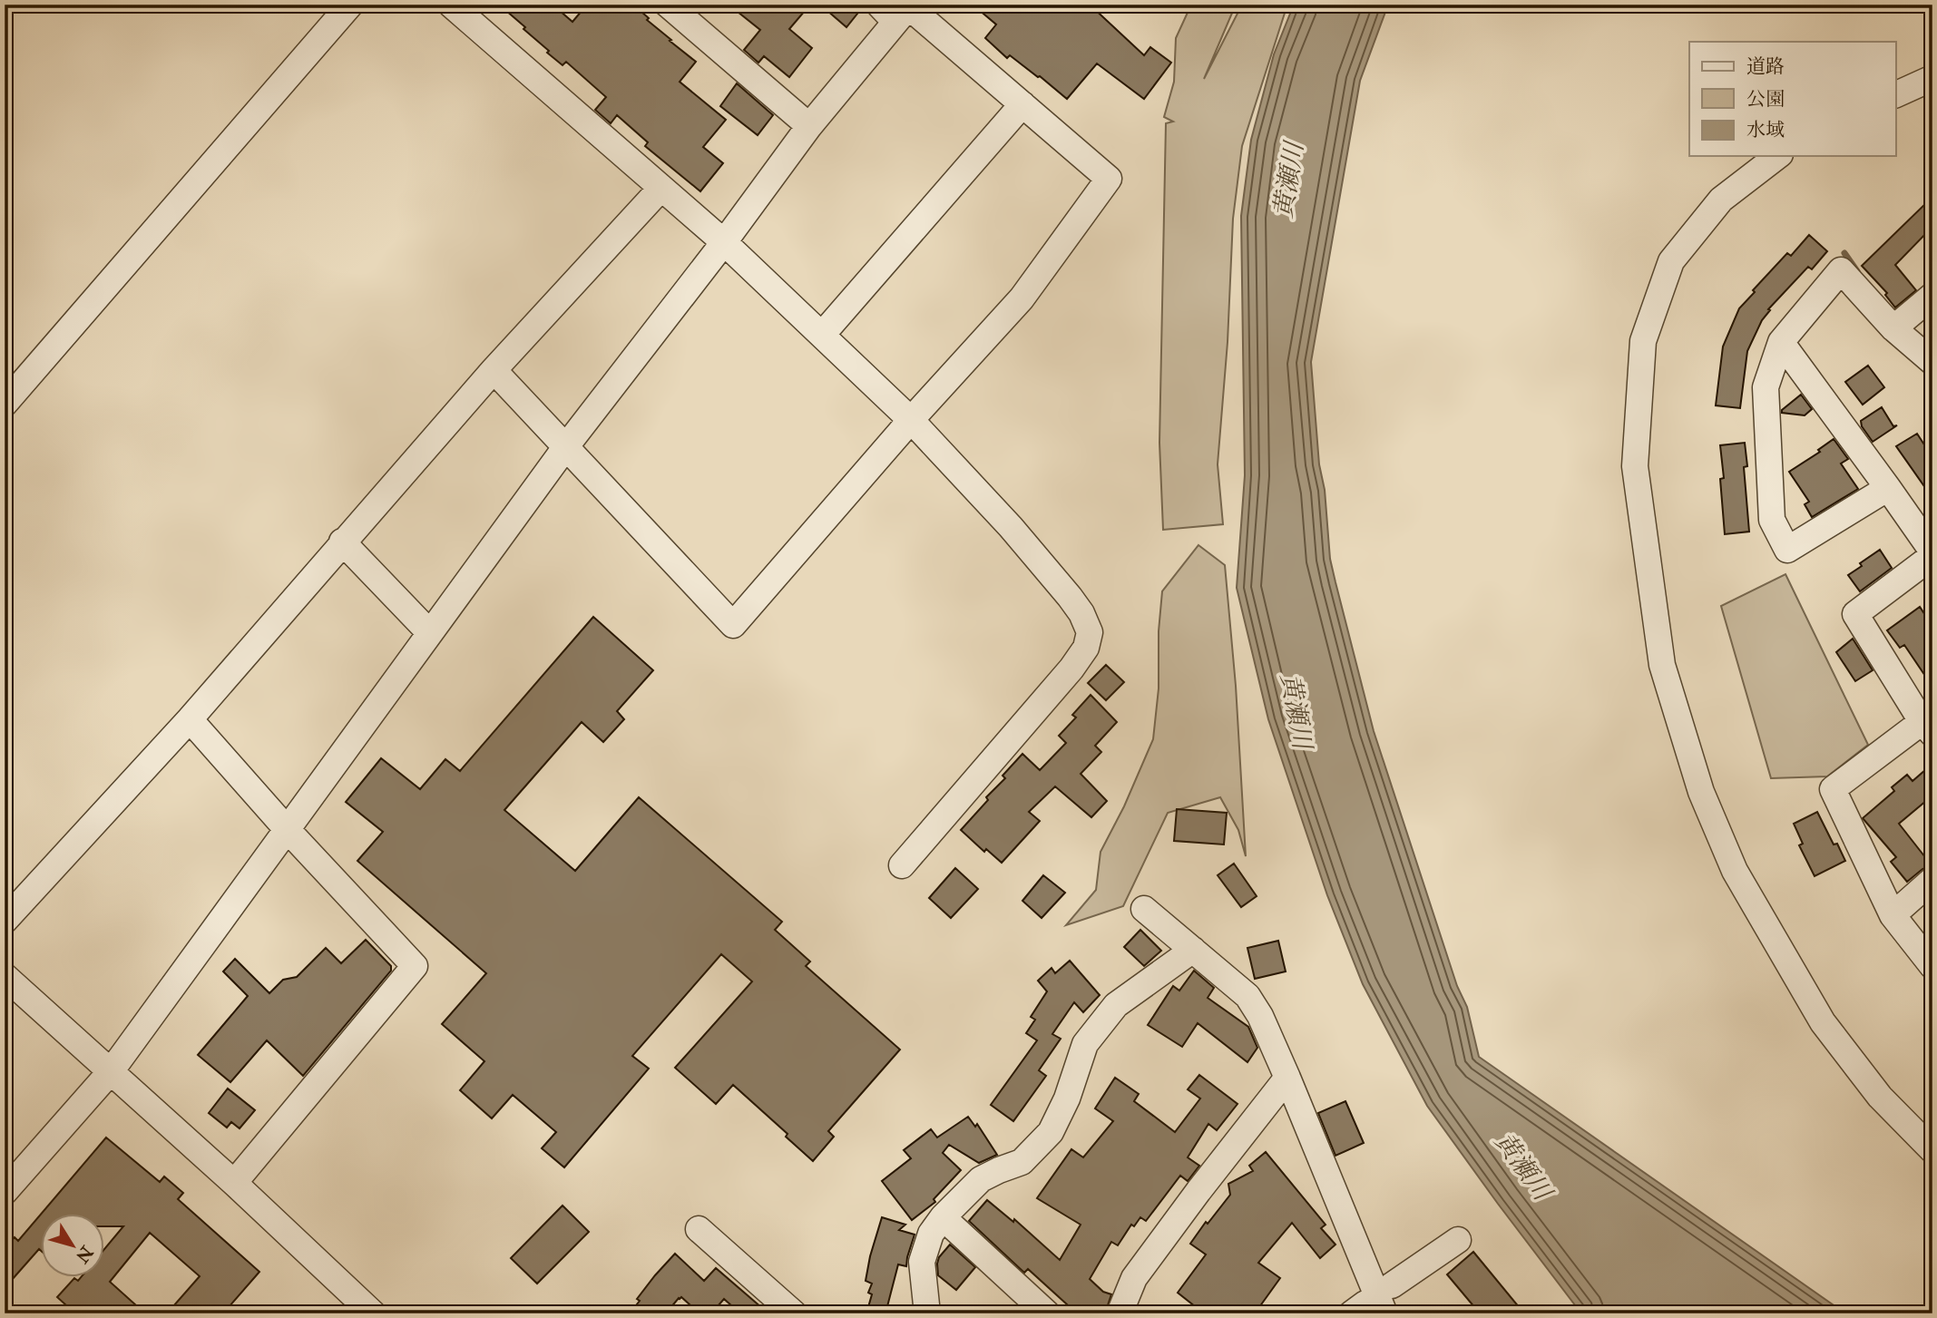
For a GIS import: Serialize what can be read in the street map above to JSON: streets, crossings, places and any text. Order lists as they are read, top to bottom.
{
  "water": ["黄瀬川"],
  "legend": ["道路", "公園", "水域"],
  "north": "bottom right"
}
